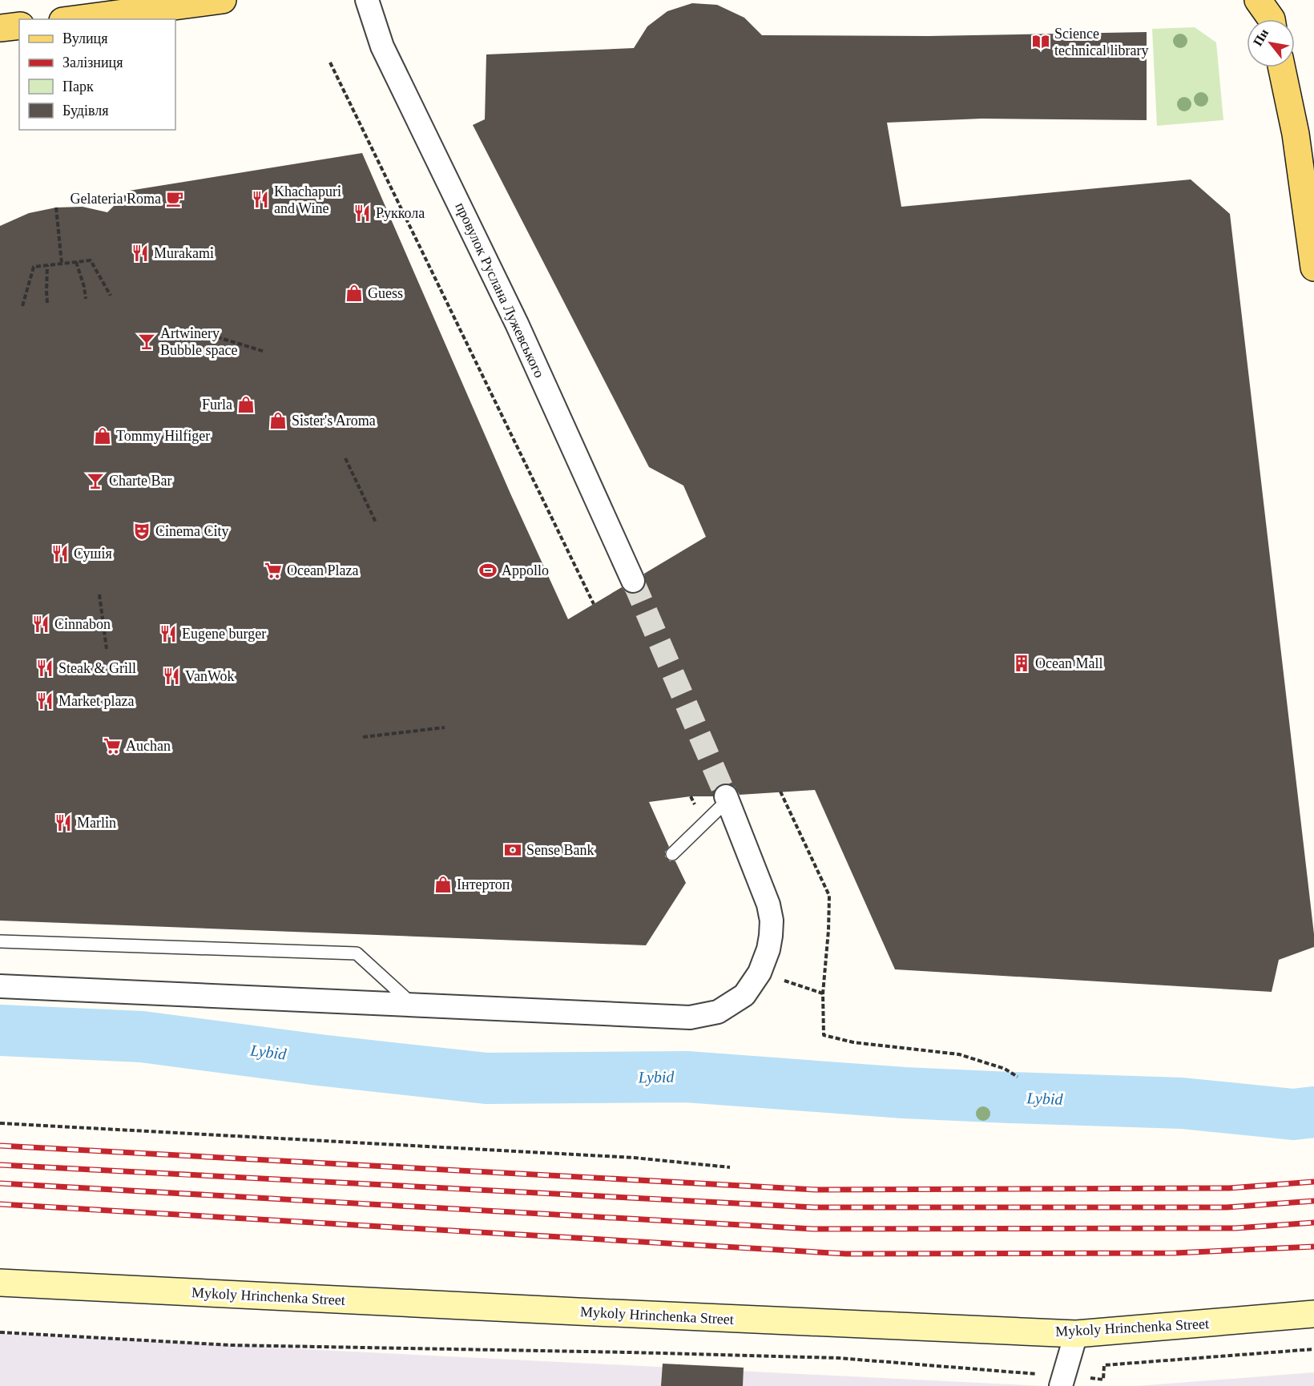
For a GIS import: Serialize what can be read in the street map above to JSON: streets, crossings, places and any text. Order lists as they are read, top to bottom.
{
  "streets": {
    "main road": ["Mykoly Hrinchenka Street"],
    "street": ["провулок Руслана Лужевського"]
  },
  "water": ["Lybid"],
  "places": {
    "library": ["Science technical library"],
    "cafe": ["Gelateria Roma"],
    "restaurant": [
      "Khachapuri and Wine",
      "Руккола",
      "Murakami",
      "Сушія",
      "Cinnabon",
      "Eugene burger",
      "Steak & Grill",
      "VanWok",
      "Market plaza",
      "Marlin"
    ],
    "shop": [
      "Guess",
      "Furla",
      "Sister's Aroma",
      "Tommy Hilfiger",
      "Інтертоп"
    ],
    "bar": ["Artwinery Bubble space", "Charte Bar"],
    "theatre": ["Cinema City"],
    "supermarket": ["Ocean Plaza", "Auchan"],
    "sports": ["Appollo"],
    "building": ["Ocean Mall"],
    "bank": ["Sense Bank"]
  },
  "legend": [
    "Вулиця",
    "Залізниця",
    "Парк",
    "Будівля"
  ],
  "north": "top left"
}
